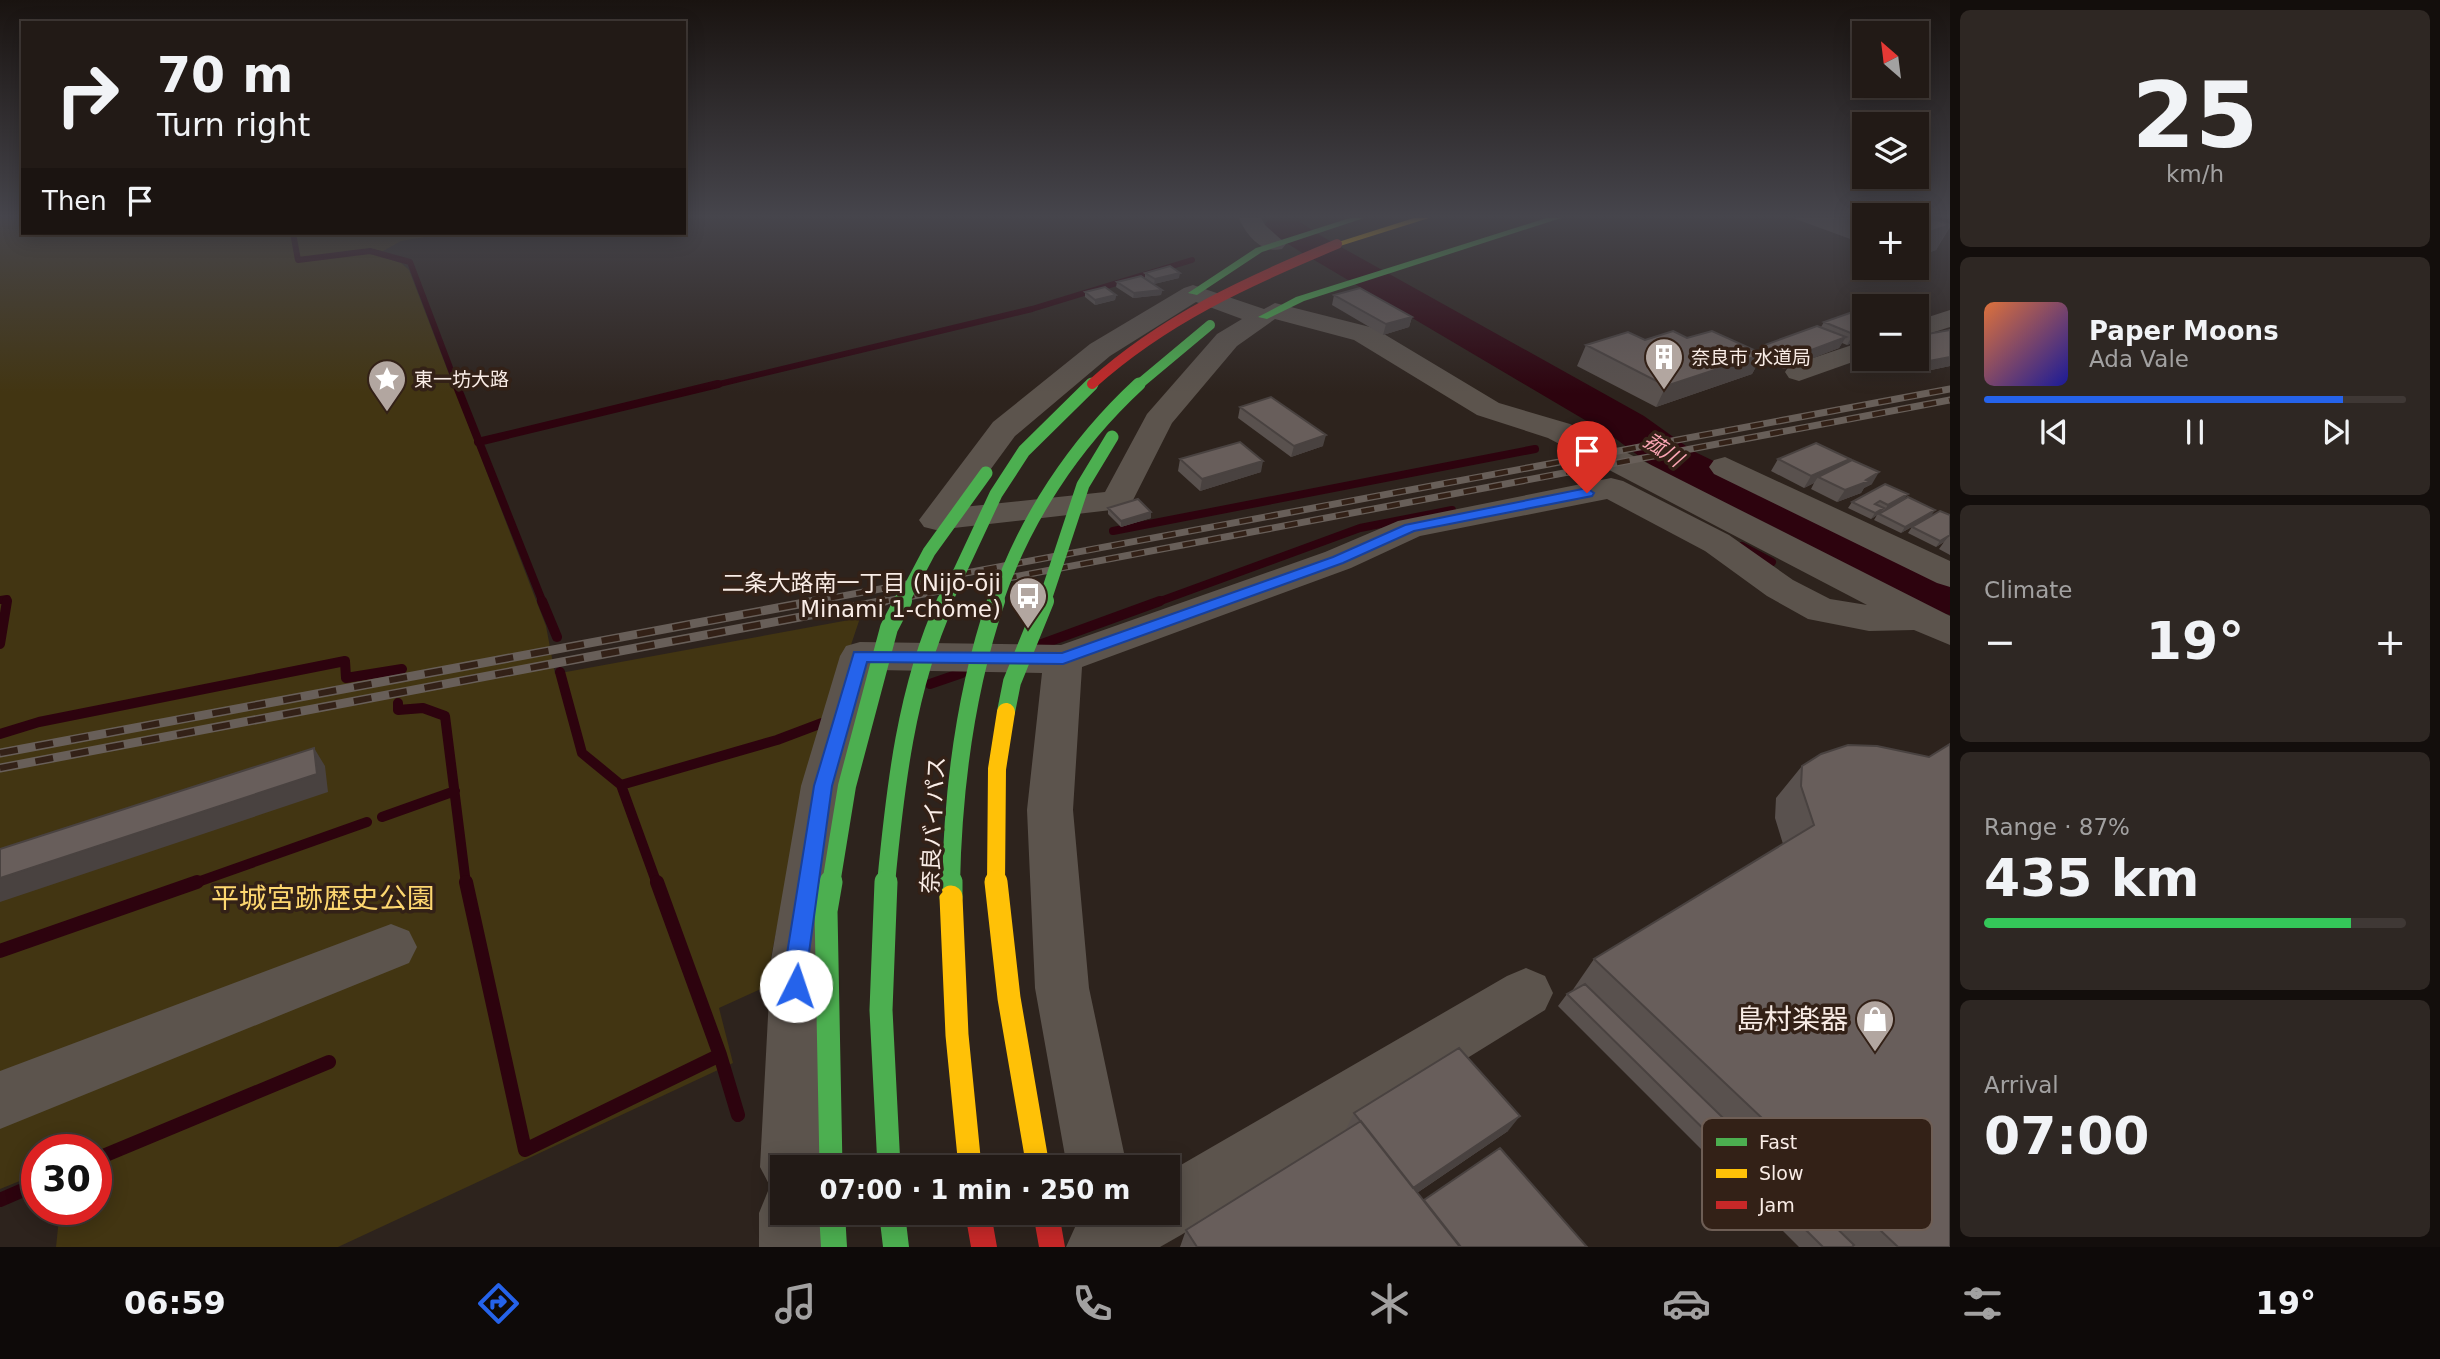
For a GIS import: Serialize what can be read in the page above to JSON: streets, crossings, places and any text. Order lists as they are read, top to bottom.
{
  "streets": {
    "highway": ["奈良バイパス"]
  },
  "water": ["菰川"],
  "parks": ["平城宮跡歴史公園"],
  "places": {
    "building": ["奈良市 水道局"],
    "place": ["東一坊大路"],
    "bus stop": ["二条大路南一丁目 (Nijō-ōji Minami 1-chōme)"],
    "shop": ["島村楽器"]
  },
  "legend": ["Fast", "Slow", "Jam"],
  "north": "top left",
  "page": {
    "tile": [
      ["25", "km/h"],
      "Climate",
      ["Range · 87%", "435 km"],
      ["Arrival", "07:00"]
    ],
    "map_buttons": ["+", "−"],
    "turn": ["70 m", "Turn right"],
    "then": "Then",
    "song": ["Paper Moons", "Ada Vale"],
    "heat": ["−", "19°", "+"],
    "limit": "30",
    "trip": "07:00 · 1 min · 250 m",
    "tabs": ["06:59", "19°"]
  }
}
